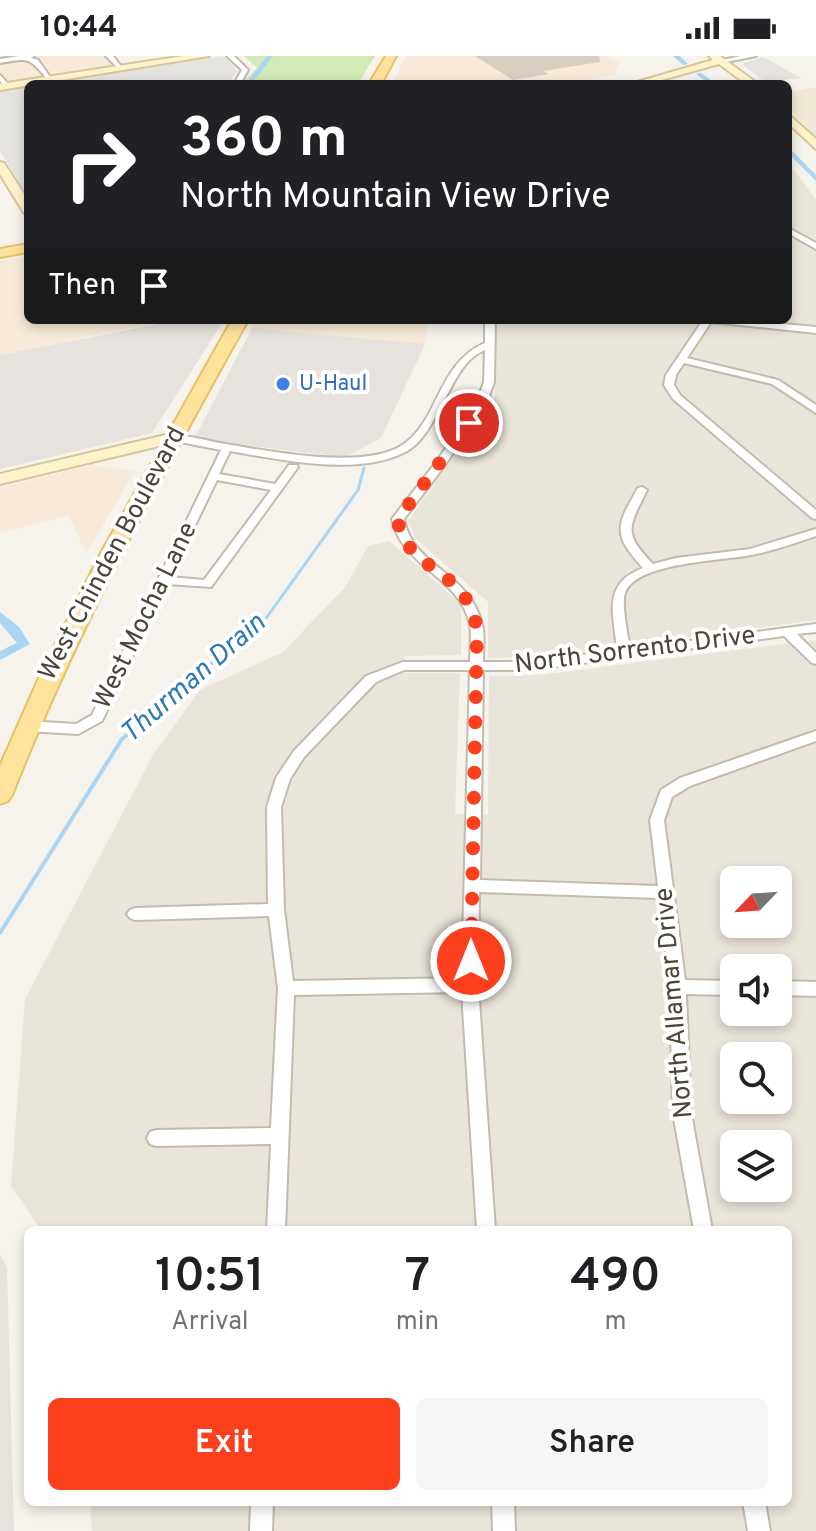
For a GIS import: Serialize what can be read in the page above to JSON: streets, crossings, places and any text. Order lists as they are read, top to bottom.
{
  "streets": {
    "main road": ["West Chinden Boulevard"],
    "street": ["West Mocha Lane", "North Sorrento Drive", "North Allamar Drive"]
  },
  "crossings": [
    ["West Chinden Boulevard", "West Mocha Lane"]
  ],
  "water": ["Thurman Drain"],
  "places": ["U-Haul"],
  "north": "bottom left",
  "page": {
    "status": "10:44",
    "turn": ["360 m", "North Mountain View Drive"],
    "then": "Then",
    "eta": [
      "10:51",
      "Arrival",
      "7",
      "min",
      "490",
      "m"
    ],
    "buttons": ["Exit", "Share"]
  }
}
